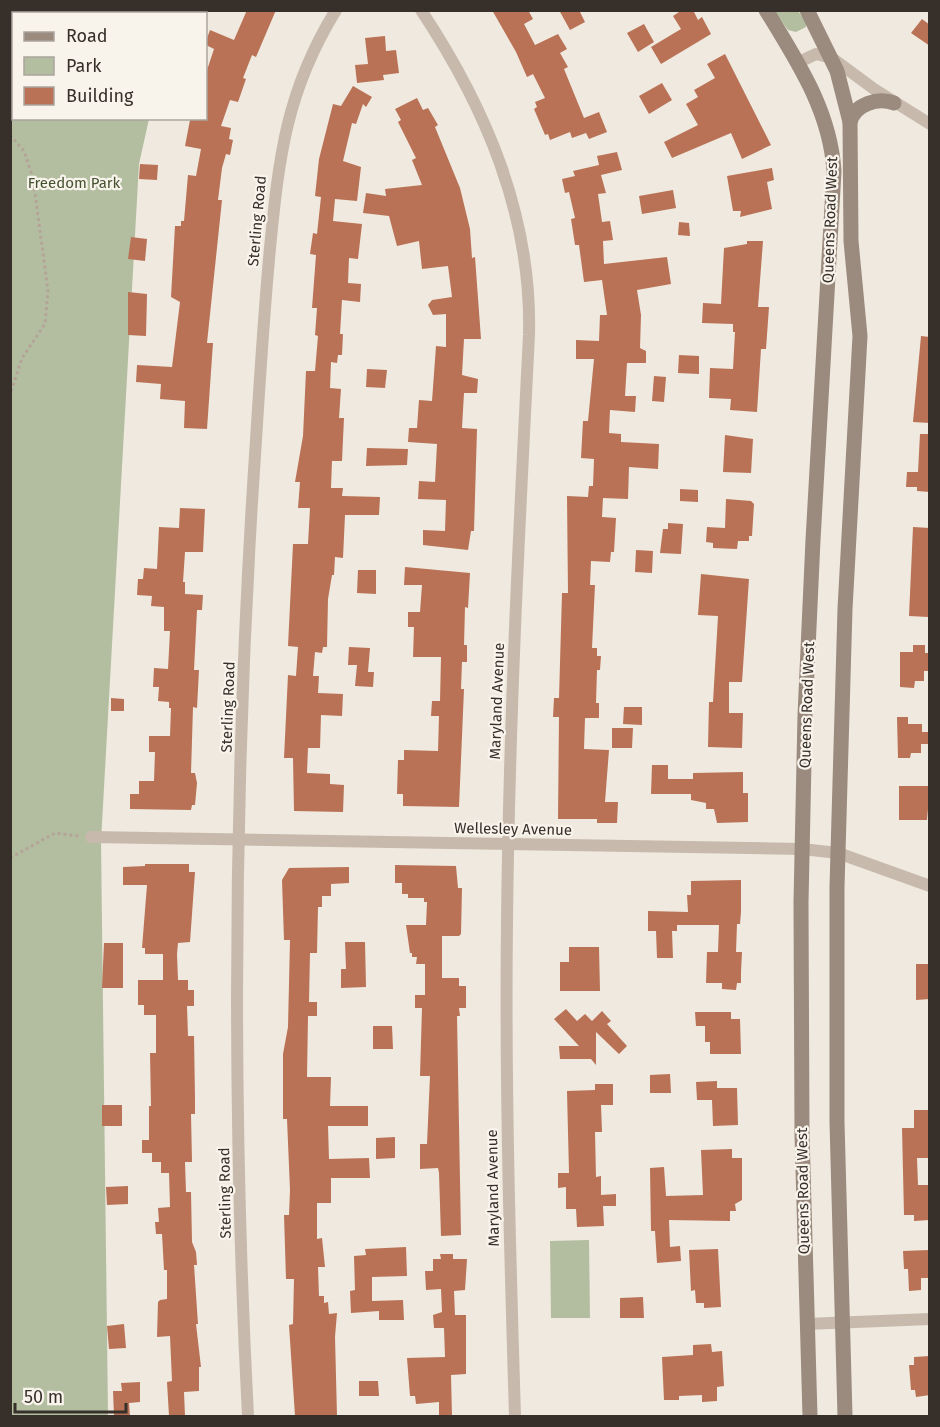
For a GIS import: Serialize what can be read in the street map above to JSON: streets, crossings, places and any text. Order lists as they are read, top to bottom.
{
  "streets": {
    "street": [
      "Queens Road West",
      "Sterling Road",
      "Maryland Avenue",
      "Wellesley Avenue"
    ]
  },
  "crossings": [
    ["Queens Road West", "Wellesley Avenue"],
    ["Sterling Road", "Wellesley Avenue"],
    ["Maryland Avenue", "Wellesley Avenue"]
  ],
  "parks": ["Freedom Park"],
  "legend": ["Road", "Park", "Building"],
  "scale_bar": "50 m"
}
